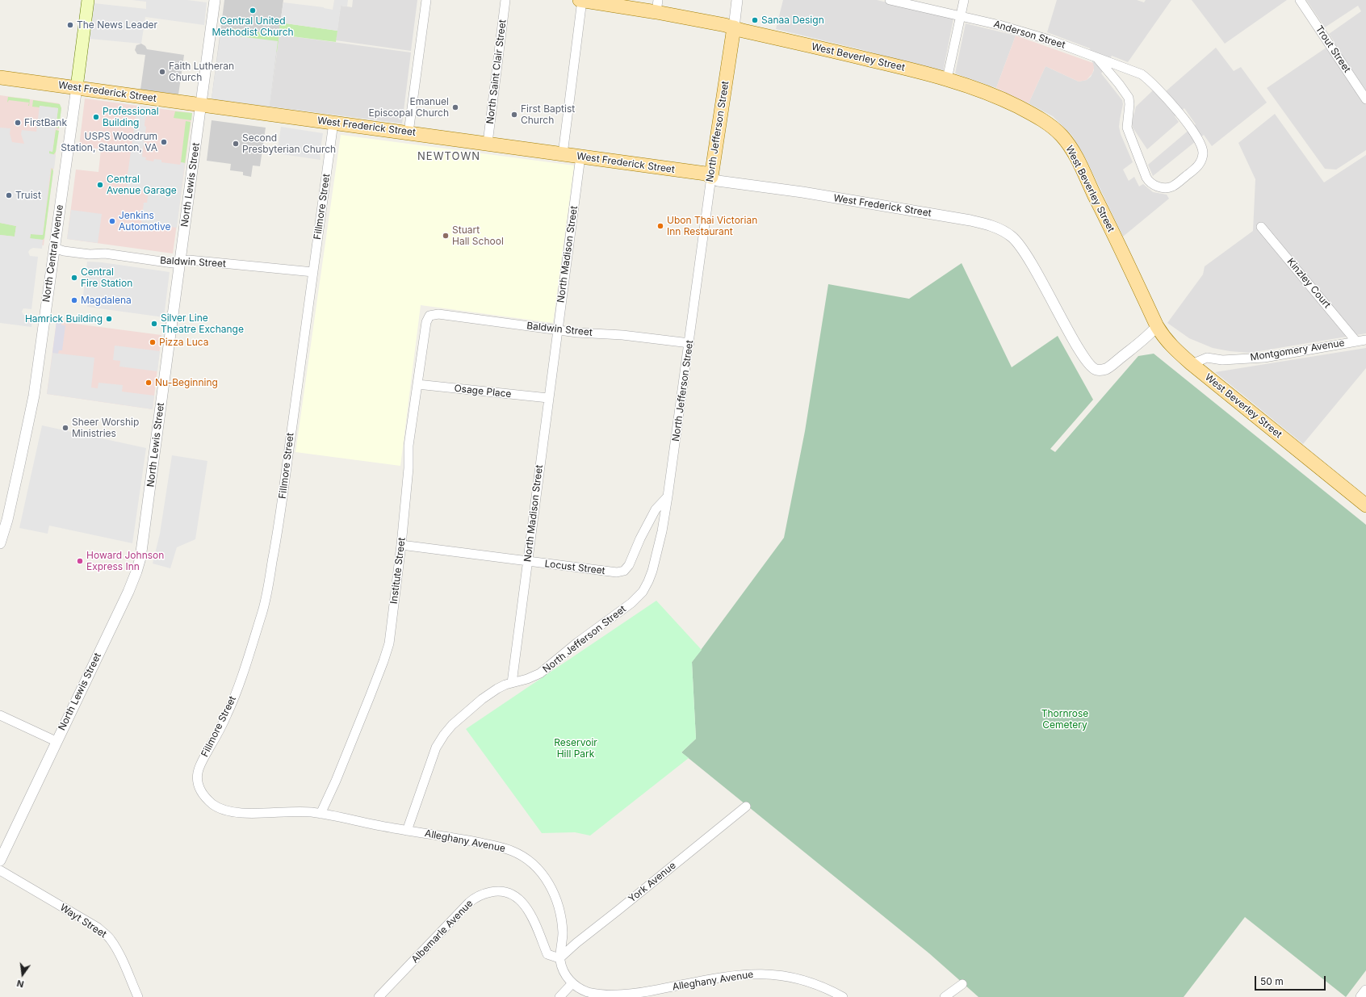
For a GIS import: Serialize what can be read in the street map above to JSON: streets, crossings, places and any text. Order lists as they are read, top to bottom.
{
  "streets": {
    "main road": [
      "West Beverley Street",
      "West Frederick Street",
      "North Jefferson Street",
      "North Central Avenue"
    ],
    "street": [
      "Anderson Street",
      "Trout Street",
      "North Saint Clair Street",
      "North Lewis Street",
      "Fillmore Street",
      "North Madison Street",
      "Baldwin Street",
      "Kinzley Court",
      "Montgomery Avenue",
      "Osage Place",
      "Locust Street",
      "Institute Street",
      "Alleghany Avenue",
      "York Avenue",
      "Wayt Street",
      "Albemarle Avenue"
    ]
  },
  "crossings": [
    ["West Beverley Street", "West Frederick Street"],
    ["West Beverley Street", "North Jefferson Street"],
    ["West Beverley Street", "Montgomery Avenue"],
    ["North Saint Clair Street", "West Frederick Street"],
    ["West Frederick Street", "North Jefferson Street"],
    ["West Frederick Street", "North Lewis Street"],
    ["West Frederick Street", "Fillmore Street"],
    ["West Frederick Street", "North Central Avenue"],
    ["West Frederick Street", "North Madison Street"],
    ["North Jefferson Street", "North Madison Street"],
    ["North Jefferson Street", "Baldwin Street"],
    ["North Jefferson Street", "Locust Street"],
    ["North Lewis Street", "Baldwin Street"],
    ["Fillmore Street", "Baldwin Street"],
    ["Fillmore Street", "Alleghany Avenue"],
    ["North Central Avenue", "Baldwin Street"],
    ["North Madison Street", "Baldwin Street"],
    ["North Madison Street", "Osage Place"],
    ["North Madison Street", "Locust Street"],
    ["Baldwin Street", "Institute Street"],
    ["Kinzley Court", "Montgomery Avenue"],
    ["Osage Place", "Institute Street"],
    ["Locust Street", "Institute Street"],
    ["Institute Street", "Alleghany Avenue"],
    ["Alleghany Avenue", "York Avenue"],
    ["Alleghany Avenue", "Albemarle Avenue"],
    ["York Avenue", "Albemarle Avenue"]
  ],
  "districts": ["NEWTOWN"],
  "parks": ["Thornrose Cemetery", "Reservoir Hill Park"],
  "places": [
    "Central United Methodist Church",
    "Sanaa Design",
    "The News Leader",
    "Faith Lutheran Church",
    "Emanuel Episcopal Church",
    "First Baptist Church",
    "Professional Building",
    "FirstBank",
    "USPS Woodrum Station, Staunton, VA",
    "Second Presbyterian Church",
    "Central Avenue Garage",
    "Truist",
    "Jenkins Automotive",
    "Ubon Thai Victorian Inn Restaurant",
    "Stuart Hall School",
    "Central Fire Station",
    "Magdalena",
    "Hamrick Building",
    "Silver Line Theatre Exchange",
    "Pizza Luca",
    "Nu-Beginning",
    "Sheer Worship Ministries",
    "Howard Johnson Express Inn"
  ],
  "scale_bar": "50 m",
  "north": "bottom"
}
